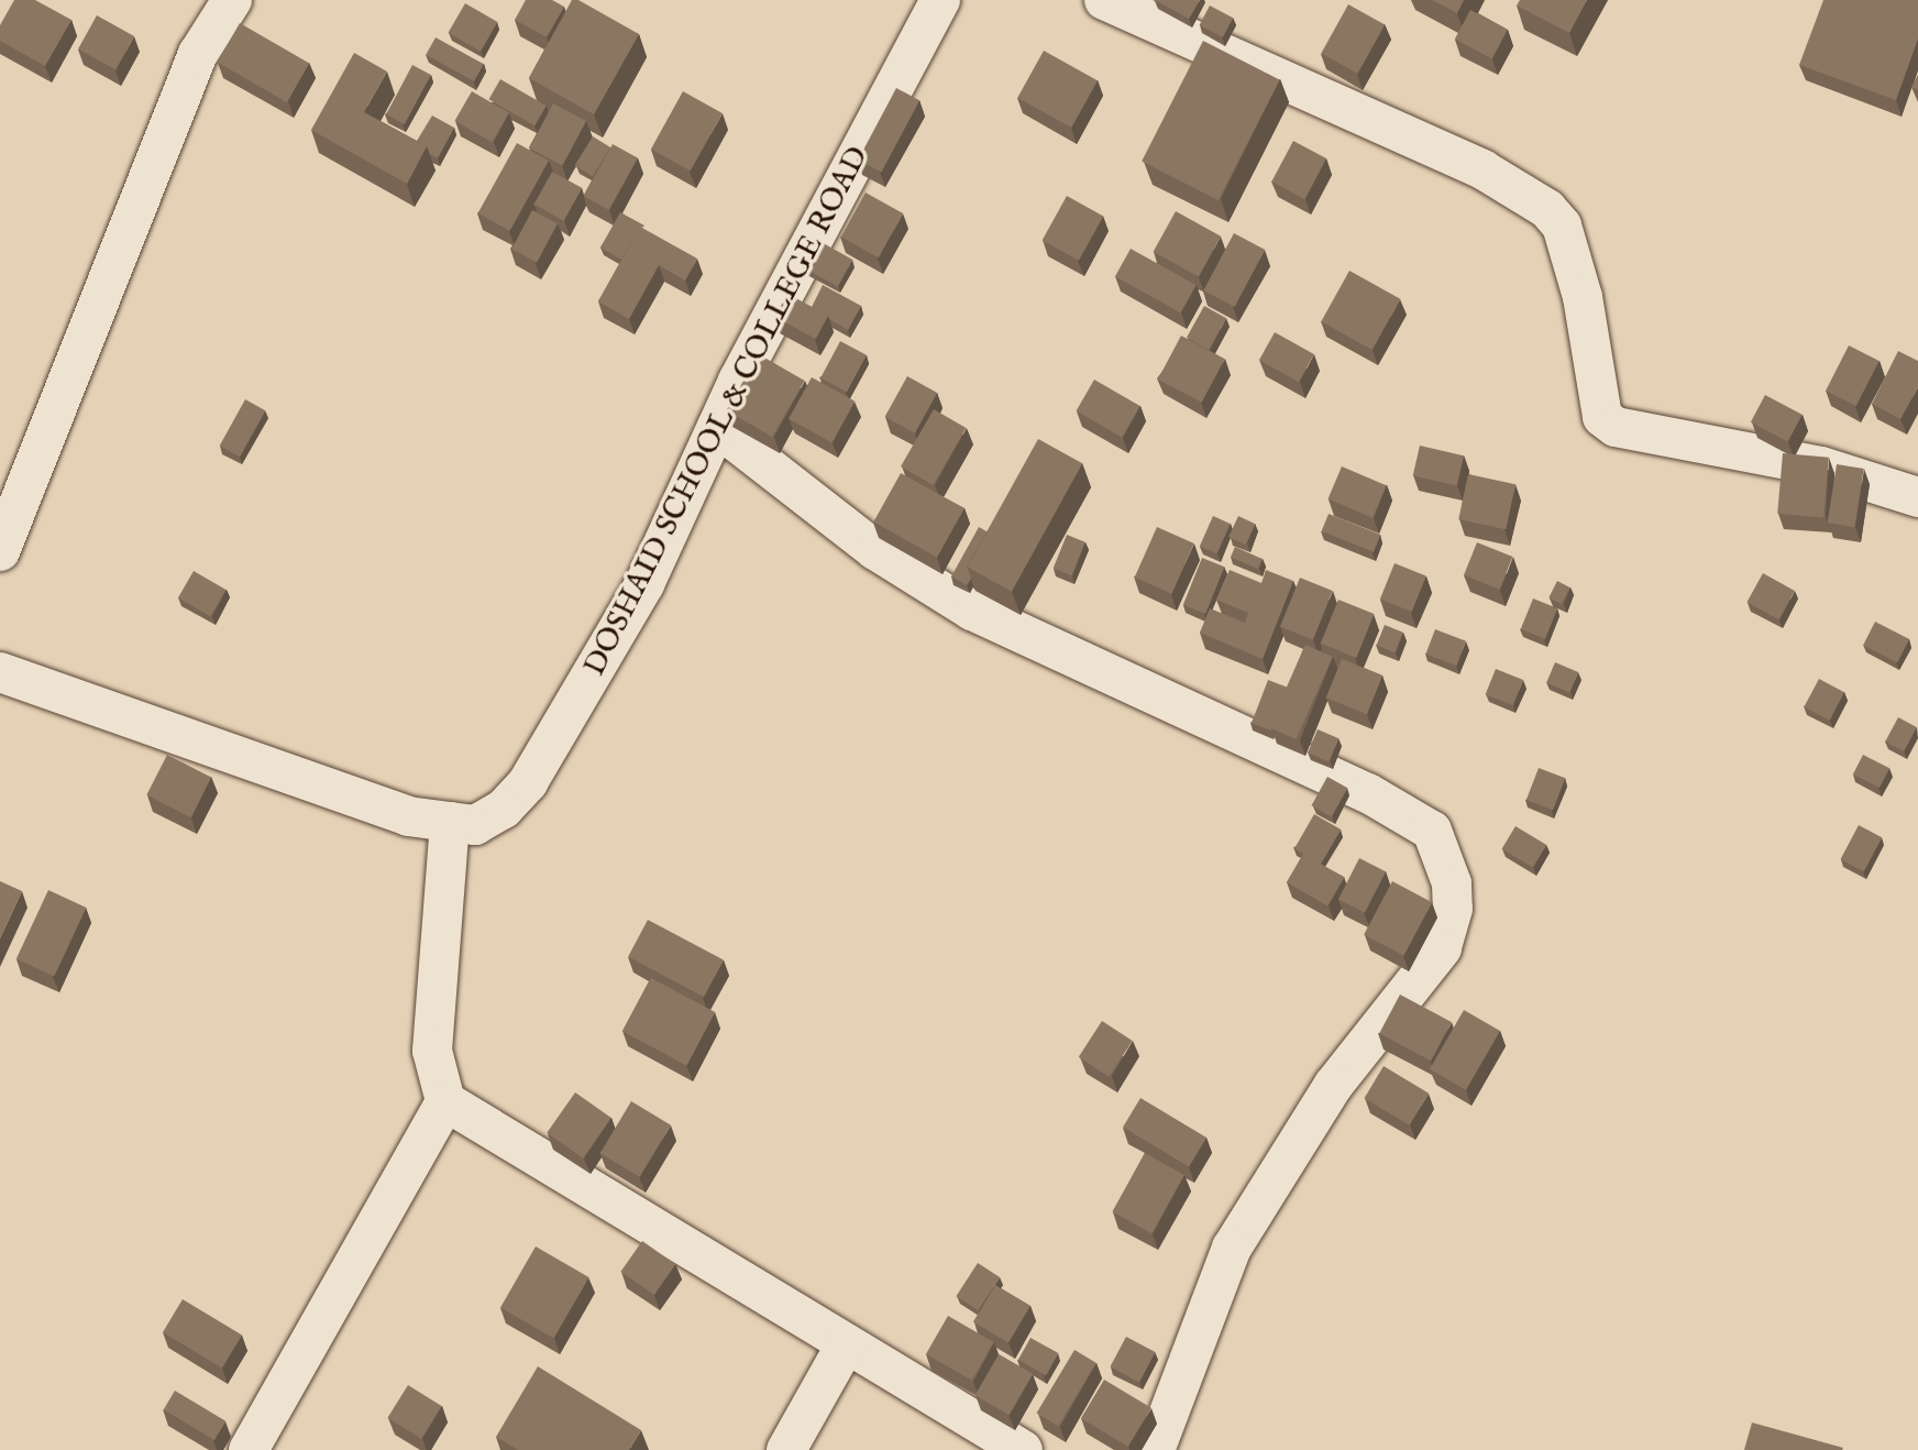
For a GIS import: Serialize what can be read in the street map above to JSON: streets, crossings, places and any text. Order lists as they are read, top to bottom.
{
  "streets": {
    "street": ["DOSHAID SCHOOL & COLLEGE ROAD"]
  }
}
